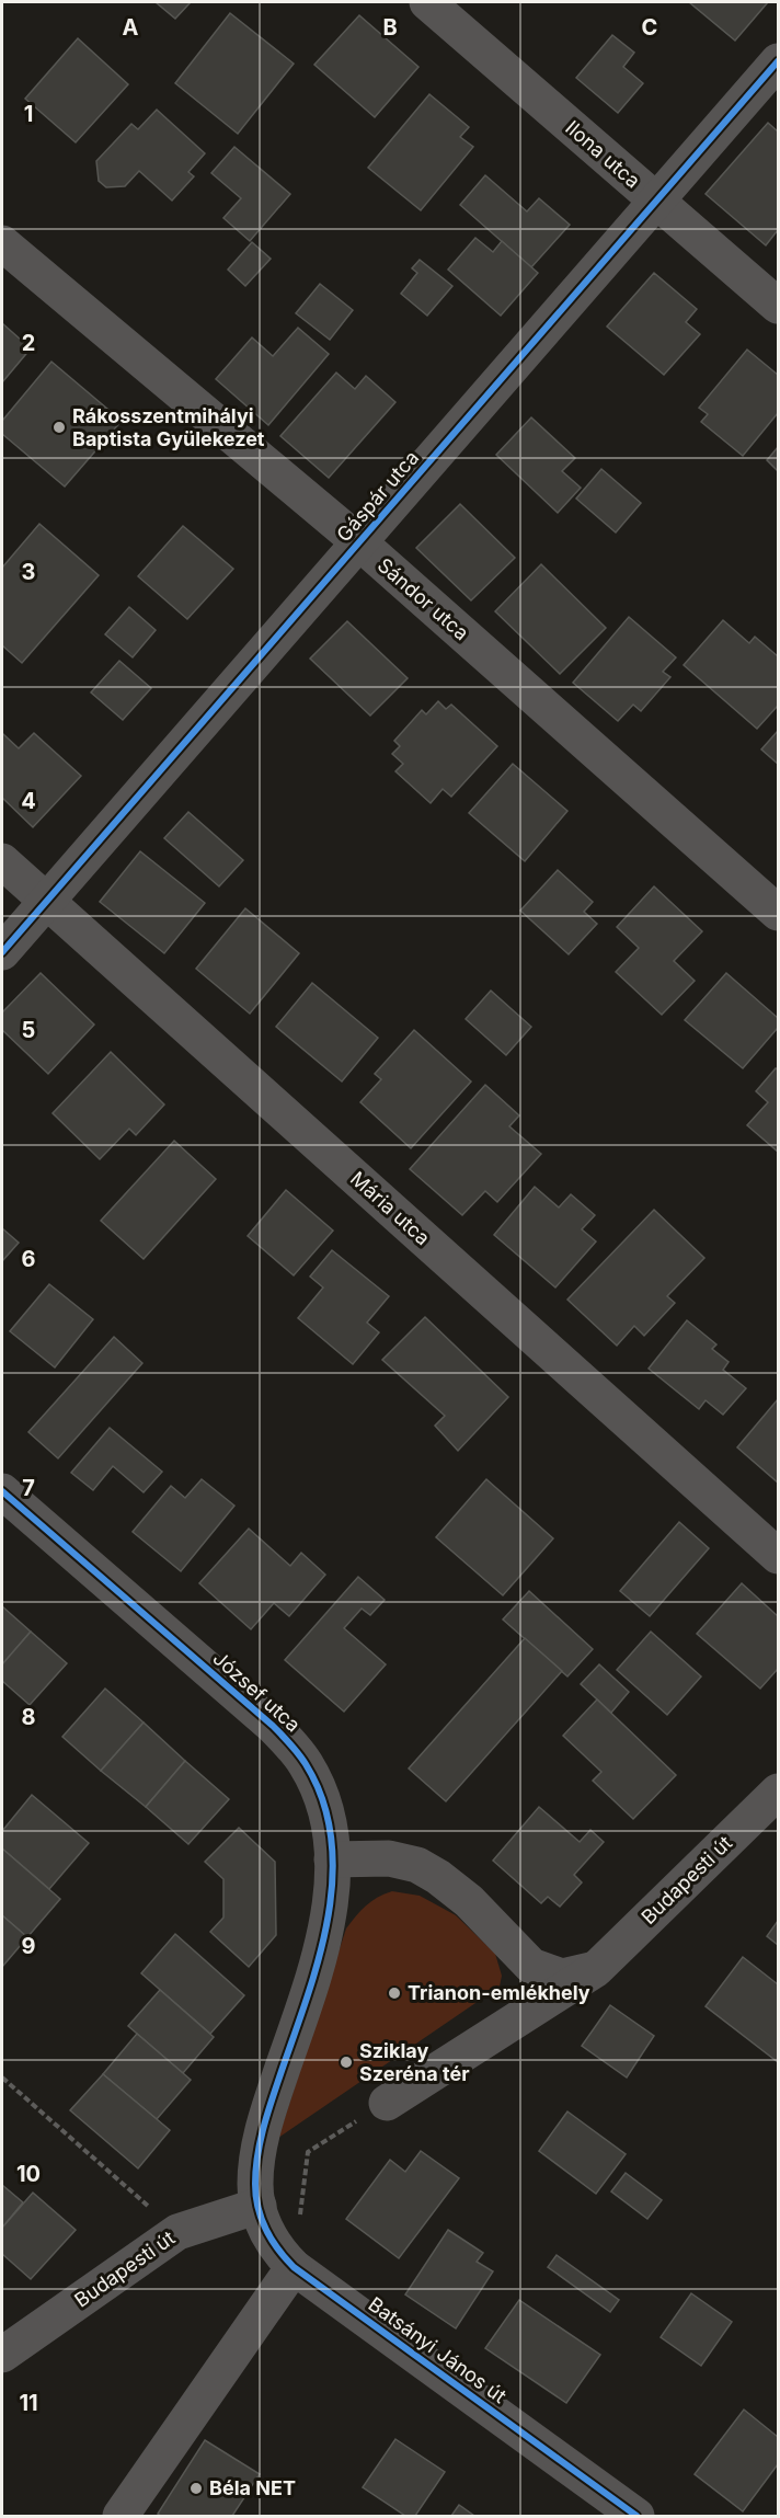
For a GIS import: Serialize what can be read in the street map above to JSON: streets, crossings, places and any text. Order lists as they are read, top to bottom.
{
  "streets": {
    "street": [
      "Ilona utca",
      "Gáspár utca",
      "Sándor utca",
      "Mária utca",
      "József utca",
      "Budapesti út",
      "Batsányi János út"
    ]
  },
  "crossings": [
    ["Ilona utca", "Gáspár utca"],
    ["Gáspár utca", "Sándor utca"],
    ["Gáspár utca", "Mária utca"],
    ["József utca", "Budapesti út"],
    ["József utca", "Batsányi János út"],
    ["Budapesti út", "Batsányi János út"]
  ],
  "places": [
    "Rákosszentmihályi Baptista Gyülekezet",
    "Trianon-emlékhely",
    "Sziklay Szeréna tér",
    "Béla NET"
  ],
  "grid": {
    "columns": ["A", "B", "C"],
    "rows": [
      "1",
      "2",
      "3",
      "4",
      "5",
      "6",
      "7",
      "8",
      "9",
      "10",
      "11"
    ]
  }
}
